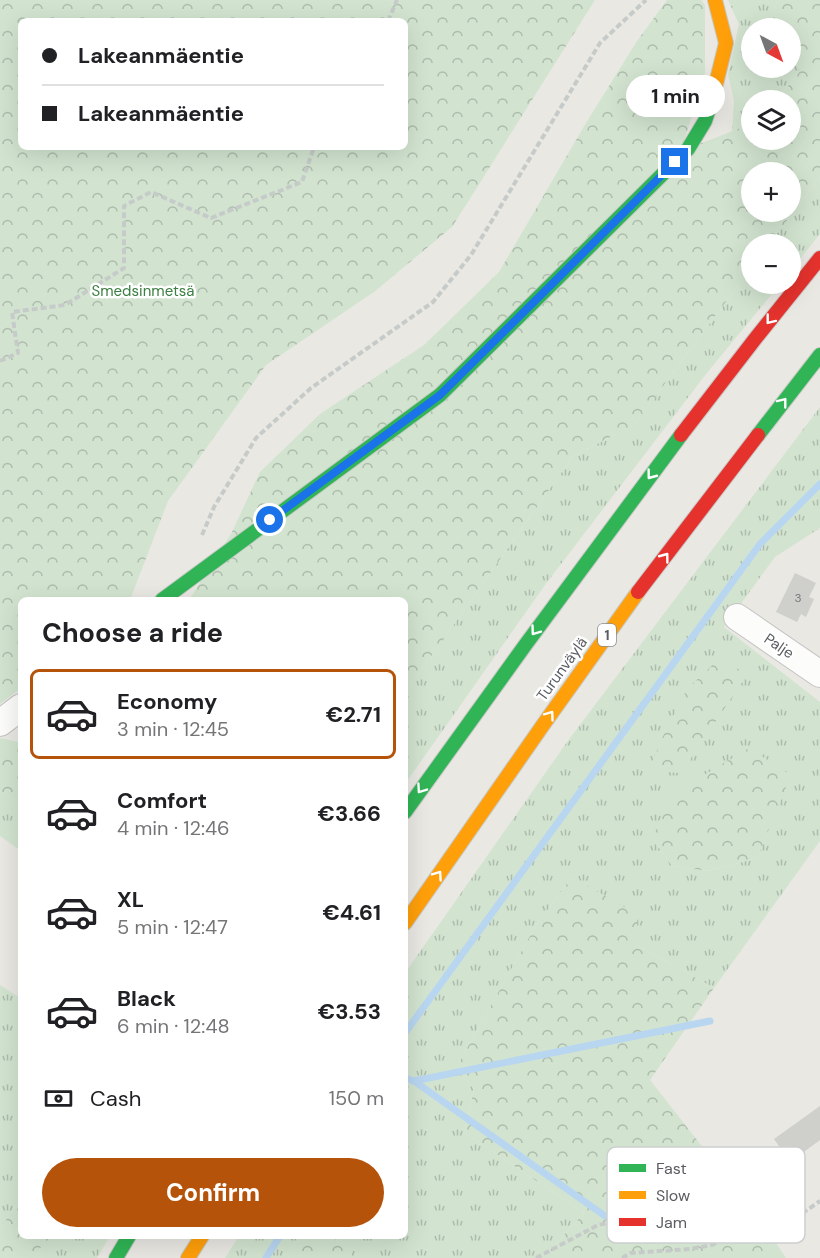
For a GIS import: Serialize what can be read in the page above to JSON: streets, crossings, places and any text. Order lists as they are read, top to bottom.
{
  "streets": {
    "main road": ["1", "Turunväylä"],
    "street": ["Palje"]
  },
  "parks": ["Smedsinmetsä"],
  "house_numbers": ["3"],
  "legend": ["Fast", "Slow", "Jam"],
  "north": "bottom right",
  "page": {
    "map_buttons": ["+", "−"],
    "banner": ["Lakeanmäentie", "Lakeanmäentie"],
    "bubble": "1 min",
    "heading": "Choose a ride",
    "list": [
      {
        "name": "Economy",
        "note": "3 min · 12:45",
        "value": "€2.71"
      },
      {
        "name": "Comfort",
        "note": "4 min · 12:46",
        "value": "€3.66"
      },
      {
        "name": "XL",
        "note": "5 min · 12:47",
        "value": "€4.61"
      },
      {
        "name": "Black",
        "note": "6 min · 12:48",
        "value": "€3.53"
      }
    ],
    "pay": ["Cash", "150 m"],
    "buttons": "Confirm"
  }
}
